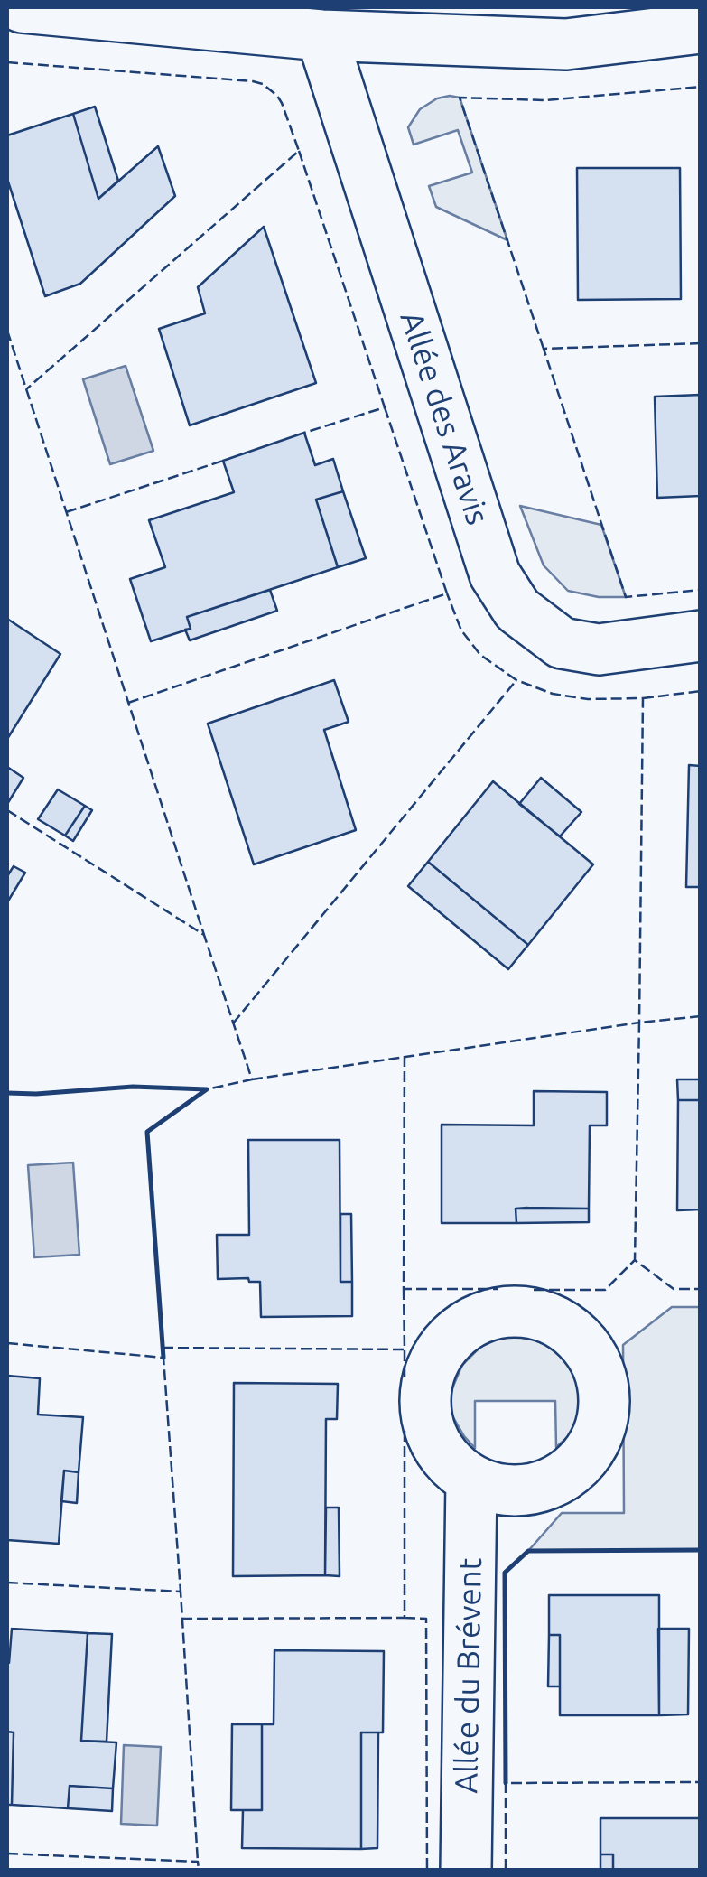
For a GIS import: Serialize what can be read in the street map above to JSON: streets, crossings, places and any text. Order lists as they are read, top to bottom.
{
  "streets": {
    "street": ["Allée des Aravis", "Allée du Brévent"]
  }
}
